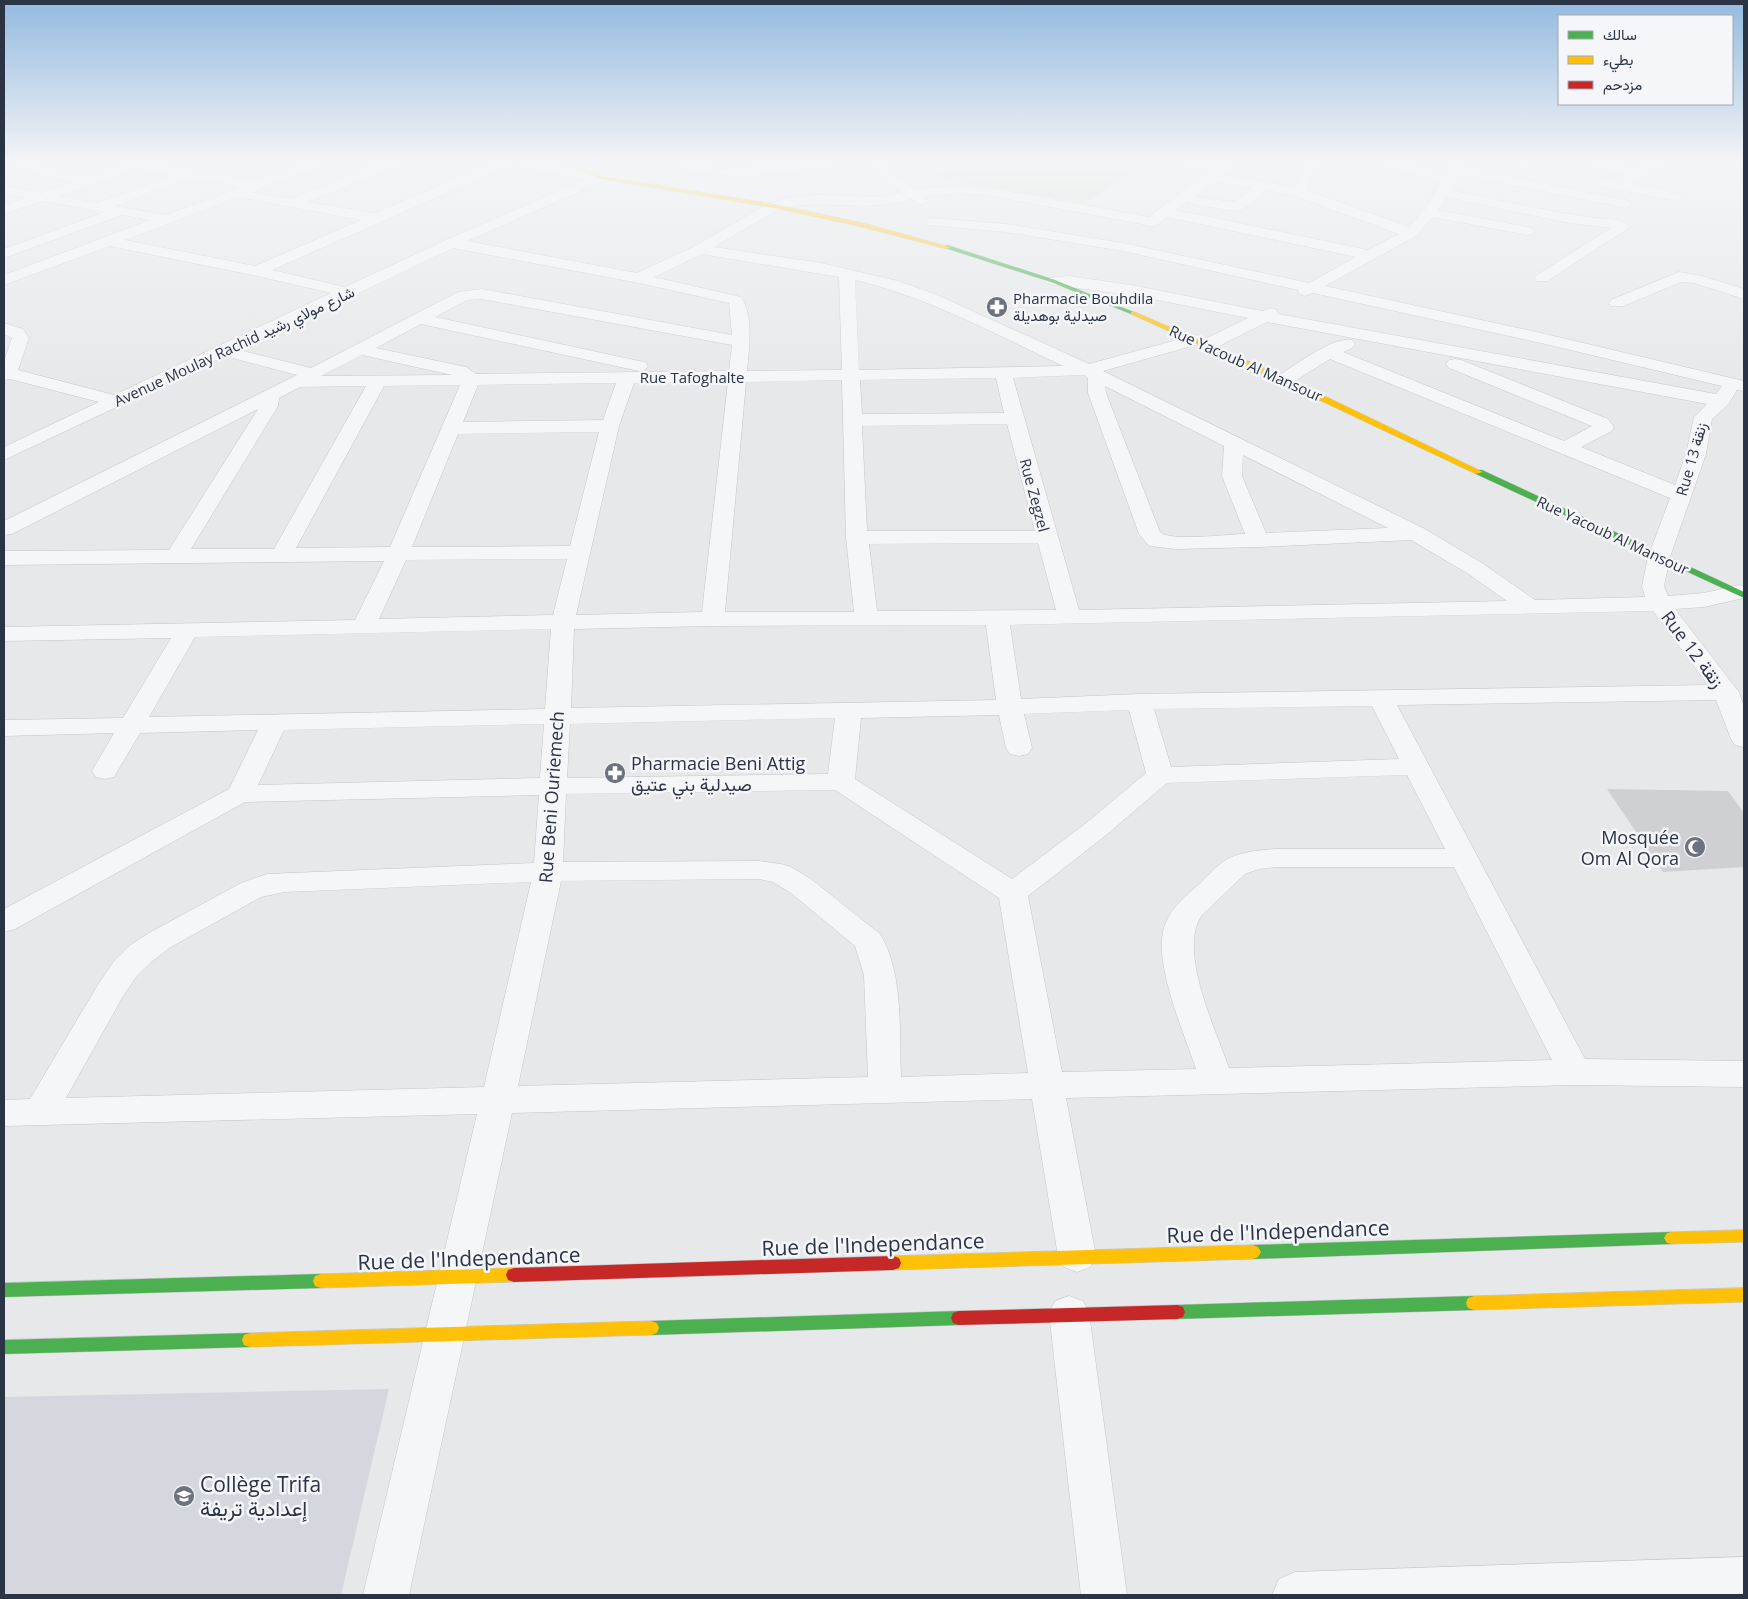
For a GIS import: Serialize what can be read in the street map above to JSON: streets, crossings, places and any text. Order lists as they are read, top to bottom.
{
  "streets": {
    "street": [
      "Avenue Moulay Rachid شارع مولاي رشيد",
      "Rue Yacoub Al Mansour",
      "Rue Tafoghalte",
      "Rue 13 زنقة",
      "Rue Zegzel",
      "Rue 12 زنقة",
      "Rue Beni Ouriemech",
      "Rue de l'Independance"
    ]
  },
  "crossings": [
    ["Rue Yacoub Al Mansour", "Rue Tafoghalte"],
    ["Rue Yacoub Al Mansour", "Rue 13 زنقة"],
    ["Rue Yacoub Al Mansour", "Rue 12 زنقة"],
    ["Rue Tafoghalte", "Rue Zegzel"],
    ["Rue Tafoghalte", "Rue Beni Ouriemech"],
    ["Rue 13 زنقة", "Rue 12 زنقة"],
    ["Rue Beni Ouriemech", "Rue de l'Independance"]
  ],
  "places": {
    "pharmacy": ["Pharmacie Bouhdila صيدلية بوهديلة", "Pharmacie Beni Attig صيدلية بني عتيق"],
    "mosque": ["Mosquée Om Al Qora"],
    "school or university": ["Collège Trifa إعدادية تريفة"]
  },
  "legend": ["سالك", "بطيء", "مزدحم"]
}
